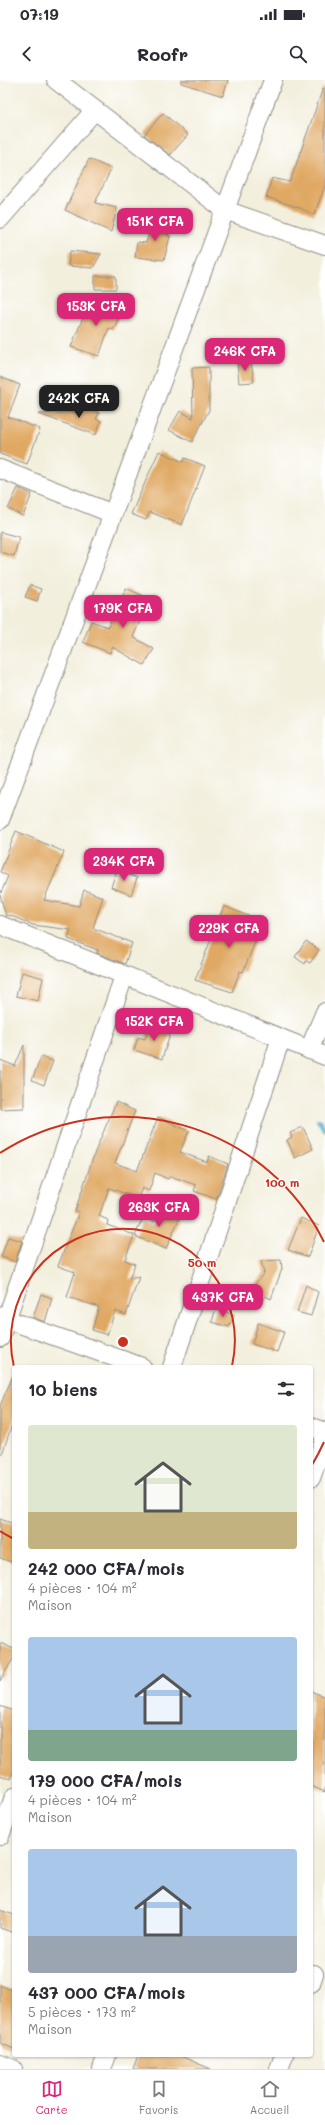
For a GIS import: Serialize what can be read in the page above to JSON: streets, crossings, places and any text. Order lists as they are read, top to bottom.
{
  "page": {
    "status": "07:19",
    "header": "Roofr",
    "price": [
      "151K CFA",
      "153K CFA",
      "246K CFA",
      "242K CFA",
      "179K CFA",
      "234K CFA",
      "229K CFA",
      "152K CFA",
      "263K CFA",
      "437K CFA"
    ],
    "heading": "10 biens",
    "list": [
      {
        "name": "242 000 CFA/mois",
        "note": "4 pièces · 104 m² · Maison"
      },
      {
        "name": "179 000 CFA/mois",
        "note": "4 pièces · 104 m² · Maison"
      },
      {
        "name": "437 000 CFA/mois",
        "note": "5 pièces · 173 m² · Maison"
      }
    ],
    "tabs": ["Carte", "Favoris", "Accueil"]
  },
  "rings": ["100 m", "50 m"]
}
